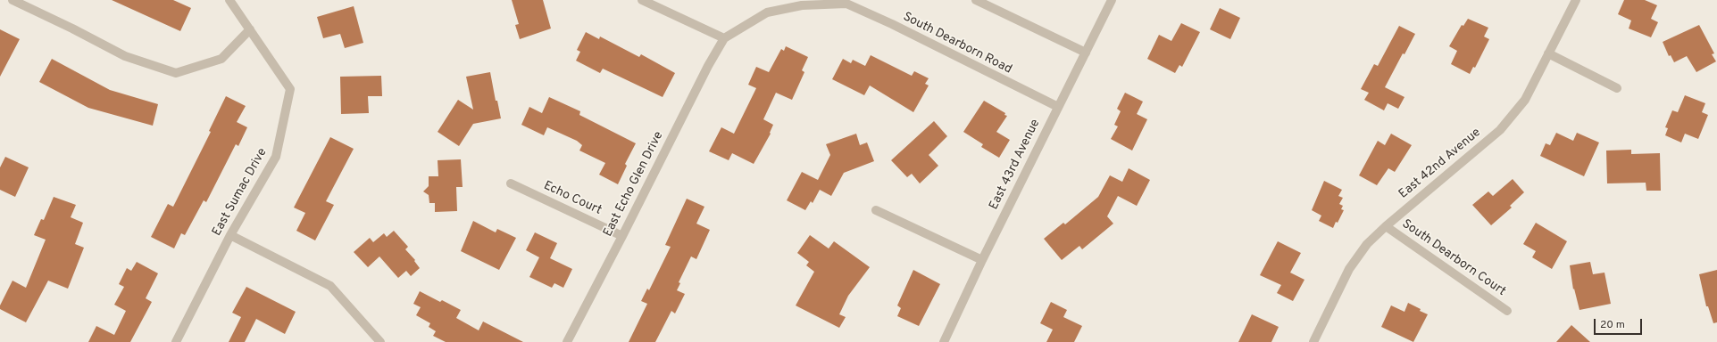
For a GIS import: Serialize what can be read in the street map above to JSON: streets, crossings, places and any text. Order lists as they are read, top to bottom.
{
  "streets": {
    "street": [
      "South Dearborn Road",
      "East 42nd Avenue",
      "East 43rd Avenue",
      "East Echo Glen Drive",
      "East Sumac Drive",
      "Echo Court",
      "South Dearborn Court"
    ]
  },
  "crossings": [
    ["South Dearborn Road", "East 43rd Avenue"],
    ["South Dearborn Road", "East Echo Glen Drive"],
    ["East 42nd Avenue", "South Dearborn Court"],
    ["East Echo Glen Drive", "Echo Court"]
  ],
  "scale_bar": "20 m"
}
